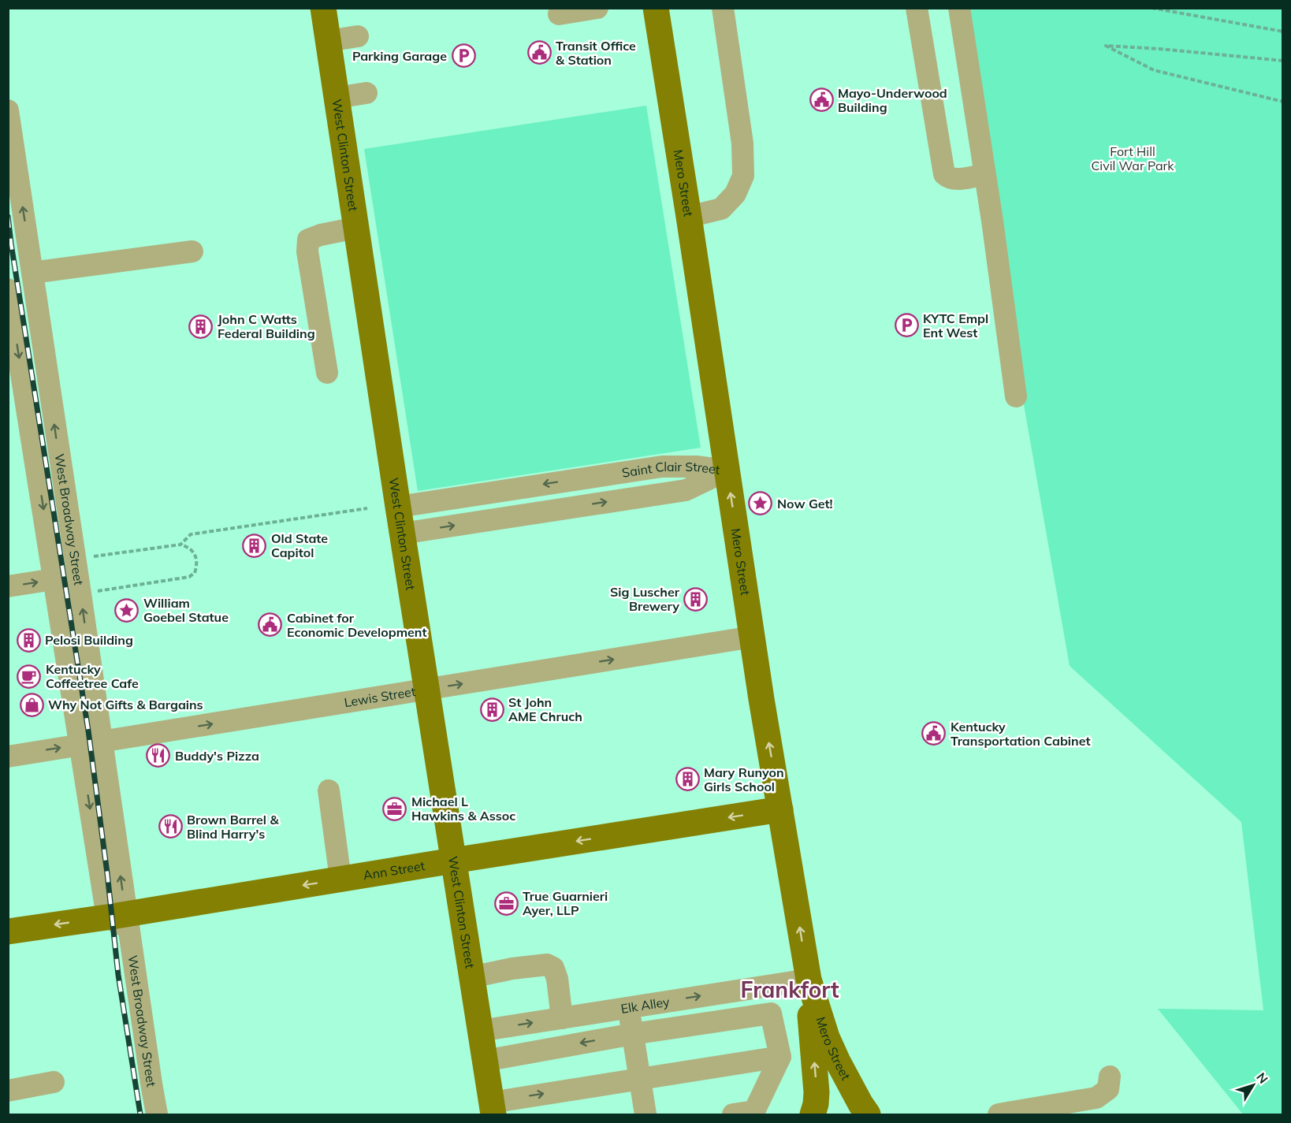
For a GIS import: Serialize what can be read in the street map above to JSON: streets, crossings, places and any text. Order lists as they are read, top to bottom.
{
  "streets": {
    "main road": ["West Clinton Street", "Mero Street", "Ann Street"],
    "street": [
      "Saint Clair Street",
      "West Broadway Street",
      "Lewis Street",
      "Elk Alley"
    ]
  },
  "crossings": [
    ["West Clinton Street", "Saint Clair Street"],
    ["West Clinton Street", "Lewis Street"],
    ["West Clinton Street", "Ann Street"],
    ["West Clinton Street", "Elk Alley"],
    ["Mero Street", "Saint Clair Street"],
    ["Mero Street", "Lewis Street"],
    ["Mero Street", "Ann Street"],
    ["Mero Street", "Elk Alley"],
    ["West Broadway Street", "Lewis Street"],
    ["West Broadway Street", "Ann Street"]
  ],
  "one_way": ["Mero Street", "Lewis Street", "Ann Street"],
  "districts": ["Frankfort"],
  "parks": ["Fort Hill Civil War Park"],
  "places": {
    "public building": [
      "Transit Office & Station",
      "Mayo-Underwood Building",
      "Cabinet for Economic Development",
      "Kentucky Transportation Cabinet"
    ],
    "parking": ["Parking Garage", "KYTC Empl Ent West"],
    "building": [
      "John C Watts Federal Building",
      "Old State Capitol",
      "Sig Luscher Brewery",
      "Pelosi Building",
      "St John AME Chruch",
      "Mary Runyon Girls School"
    ],
    "place": ["Now Get!", "William Goebel Statue"],
    "cafe": ["Kentucky Coffeetree Cafe"],
    "shop": ["Why Not Gifts & Bargains"],
    "restaurant": ["Buddy's Pizza", "Brown Barrel & Blind Harry's"],
    "office": ["Michael L Hawkins & Assoc", "True Guarnieri Ayer, LLP"]
  },
  "north": "top right"
}
